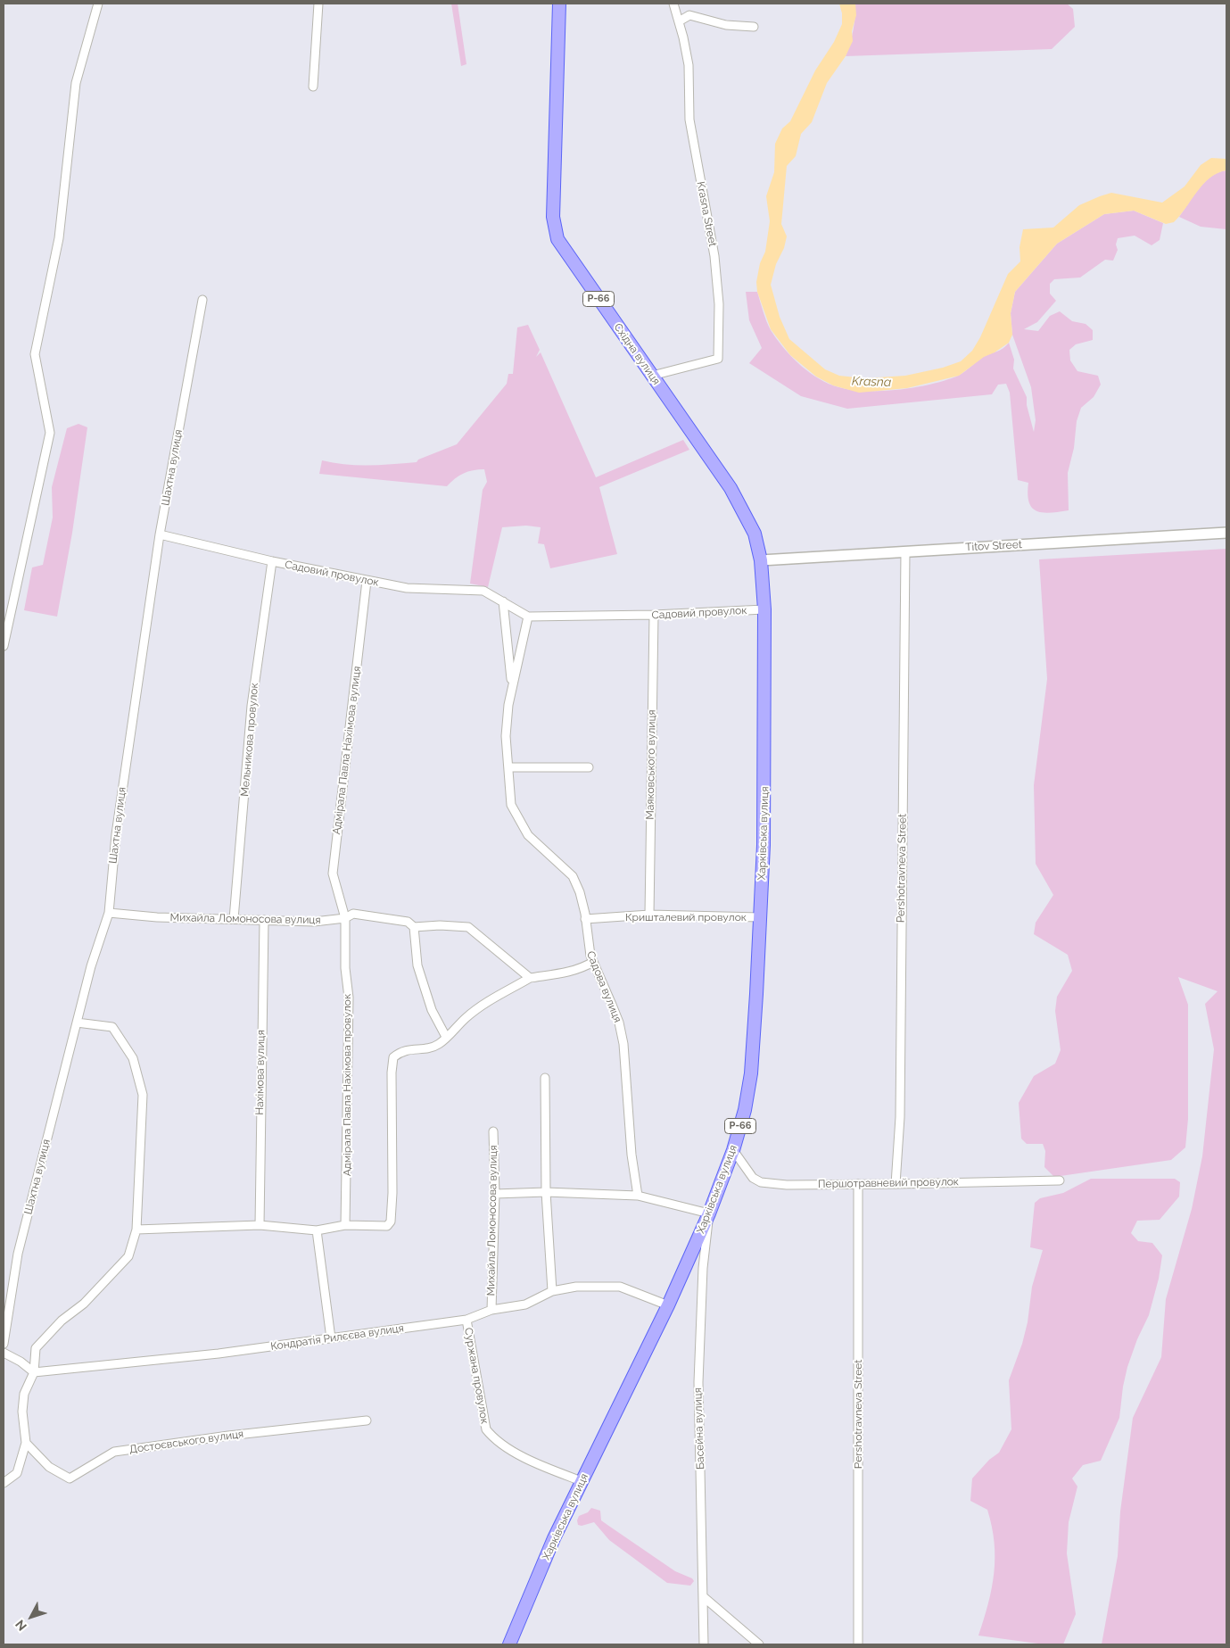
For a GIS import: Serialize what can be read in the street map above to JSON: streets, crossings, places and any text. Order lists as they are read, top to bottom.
{
  "streets": {
    "main road": ["Р-66", "Східна вулиця", "Харківська вулиця"],
    "street": [
      "Krasna Street",
      "Шахтна вулиця",
      "Titov Street",
      "Садовий провулок",
      "Мельникова провулок",
      "Адмірала Павла Нахімова вулиця",
      "Маяковського вулиця",
      "Pershotravneva Street",
      "Кришталевий провулок",
      "Михайла Ломоносова вулиця",
      "Садова вулиця",
      "Нахімова вулиця",
      "Адмірала Павла Нахімова провулок",
      "Першотравневий провулок",
      "Кондратія Рилєєва вулиця",
      "Суржана провулок",
      "Басейна вулиця",
      "Достоєвського вулиця"
    ]
  },
  "crossings": [
    ["Krasna Street", "Східна вулиця"],
    ["Східна вулиця", "Titov Street"],
    ["Східна вулиця", "Харківська вулиця"],
    ["Шахтна вулиця", "Садовий провулок"],
    ["Шахтна вулиця", "Михайла Ломоносова вулиця"],
    ["Titov Street", "Харківська вулиця"],
    ["Titov Street", "Pershotravneva Street"],
    ["Садовий провулок", "Мельникова провулок"],
    ["Садовий провулок", "Адмірала Павла Нахімова вулиця"],
    ["Садовий провулок", "Маяковського вулиця"],
    ["Садовий провулок", "Харківська вулиця"],
    ["Садовий провулок", "Садова вулиця"],
    ["Мельникова провулок", "Михайла Ломоносова вулиця"],
    ["Адмірала Павла Нахімова вулиця", "Михайла Ломоносова вулиця"],
    ["Адмірала Павла Нахімова вулиця", "Адмірала Павла Нахімова провулок"],
    ["Маяковського вулиця", "Кришталевий провулок"],
    ["Харківська вулиця", "Кришталевий провулок"],
    ["Харківська вулиця", "Першотравневий провулок"],
    ["Харківська вулиця", "Кондратія Рилєєва вулиця"],
    ["Харківська вулиця", "Суржана провулок"],
    ["Харківська вулиця", "Басейна вулиця"],
    ["Pershotravneva Street", "Першотравневий провулок"],
    ["Кришталевий провулок", "Садова вулиця"],
    ["Михайла Ломоносова вулиця", "Нахімова вулиця"],
    ["Михайла Ломоносова вулиця", "Адмірала Павла Нахімова провулок"],
    ["Михайла Ломоносова вулиця", "Кондратія Рилєєва вулиця"],
    ["Кондратія Рилєєва вулиця", "Суржана провулок"]
  ],
  "water": ["Krasna"],
  "north": "bottom left"
}
